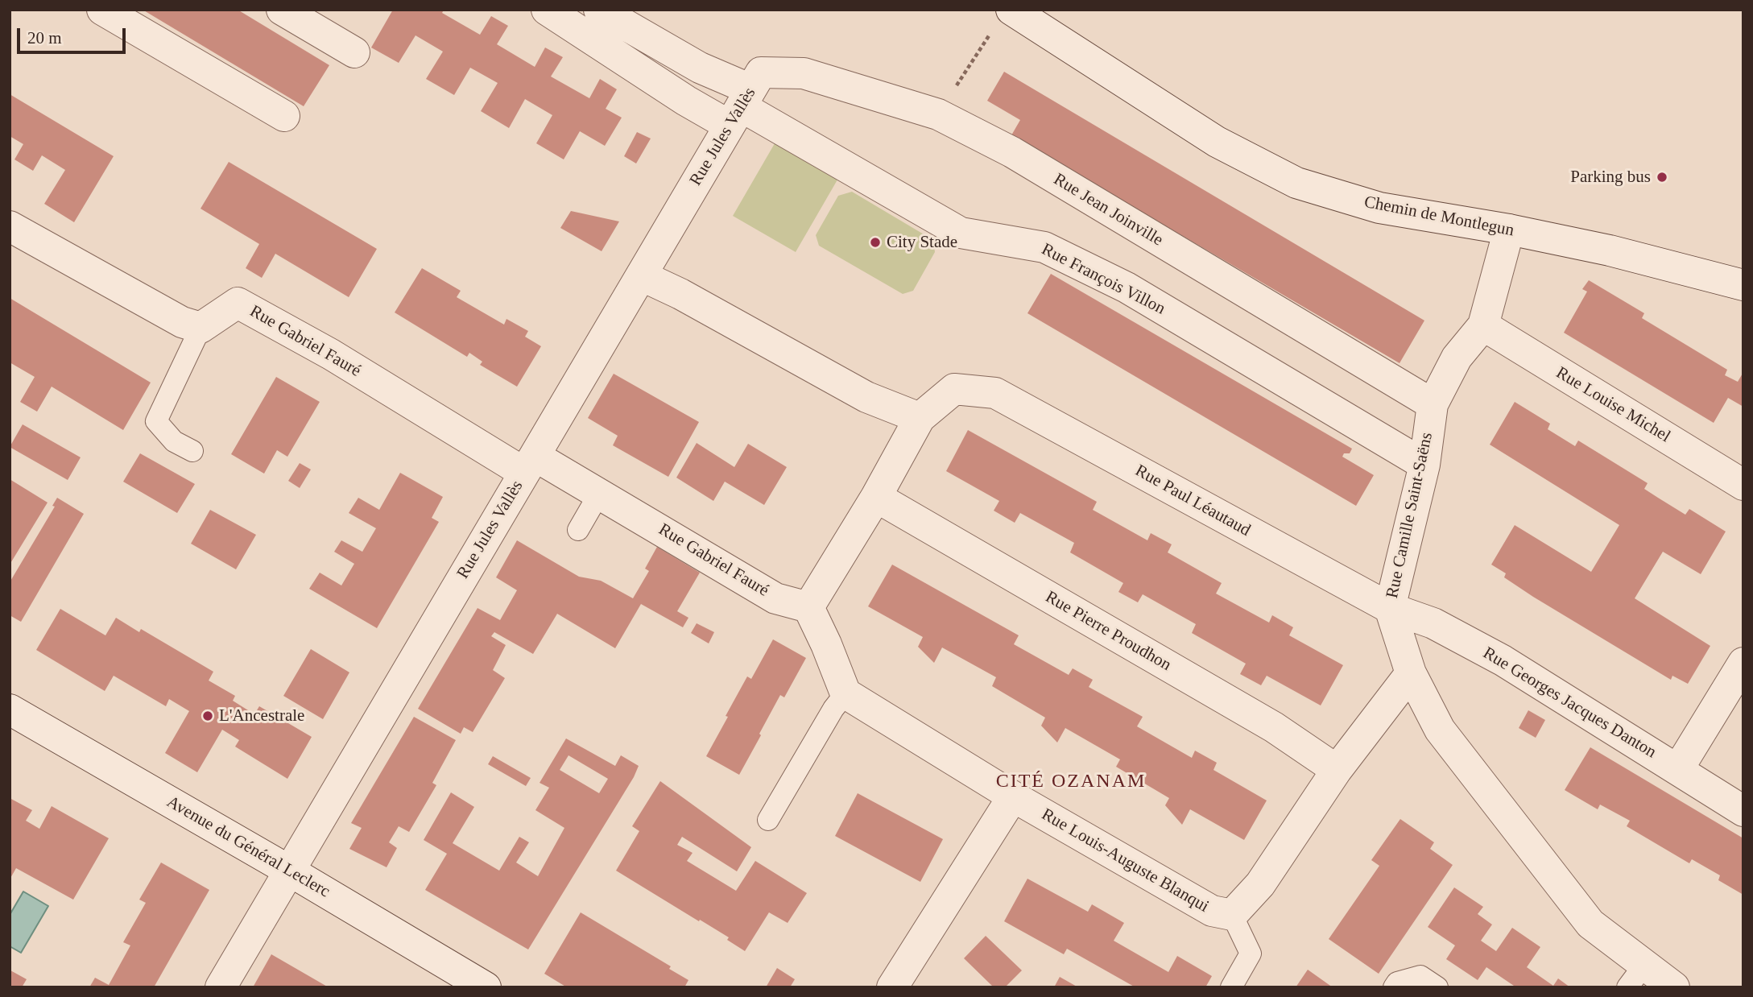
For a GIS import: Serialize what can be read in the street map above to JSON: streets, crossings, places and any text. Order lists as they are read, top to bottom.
{
  "streets": {
    "street": [
      "Rue Jules Vallès",
      "Rue Jean Joinville",
      "Chemin de Montlegun",
      "Rue François Villon",
      "Rue Gabriel Fauré",
      "Rue Louise Michel",
      "Rue Paul Léautaud",
      "Rue Camille Saint-Saëns",
      "Rue Pierre Proudhon",
      "Rue Georges Jacques Danton",
      "Avenue du Général Leclerc",
      "Rue Louis-Auguste Blanqui"
    ]
  },
  "crossings": [
    ["Rue Jules Vallès", "Rue Jean Joinville"],
    ["Rue Jules Vallès", "Rue François Villon"],
    ["Rue Jules Vallès", "Rue Gabriel Fauré"],
    ["Rue Jules Vallès", "Avenue du Général Leclerc"],
    ["Rue Jean Joinville", "Rue François Villon"],
    ["Rue Jean Joinville", "Rue Camille Saint-Saëns"],
    ["Chemin de Montlegun", "Rue Camille Saint-Saëns"],
    ["Rue François Villon", "Rue Camille Saint-Saëns"],
    ["Rue Louise Michel", "Rue Camille Saint-Saëns"],
    ["Rue Paul Léautaud", "Rue Camille Saint-Saëns"],
    ["Rue Paul Léautaud", "Rue Georges Jacques Danton"],
    ["Rue Camille Saint-Saëns", "Rue Georges Jacques Danton"],
    ["Rue Camille Saint-Saëns", "Rue Louis-Auguste Blanqui"],
    ["Rue Pierre Proudhon", "Rue Louis-Auguste Blanqui"]
  ],
  "districts": ["CITÉ OZANAM"],
  "places": ["Parking bus", "City Stade", "L'Ancestrale"],
  "scale_bar": "20 m"
}
